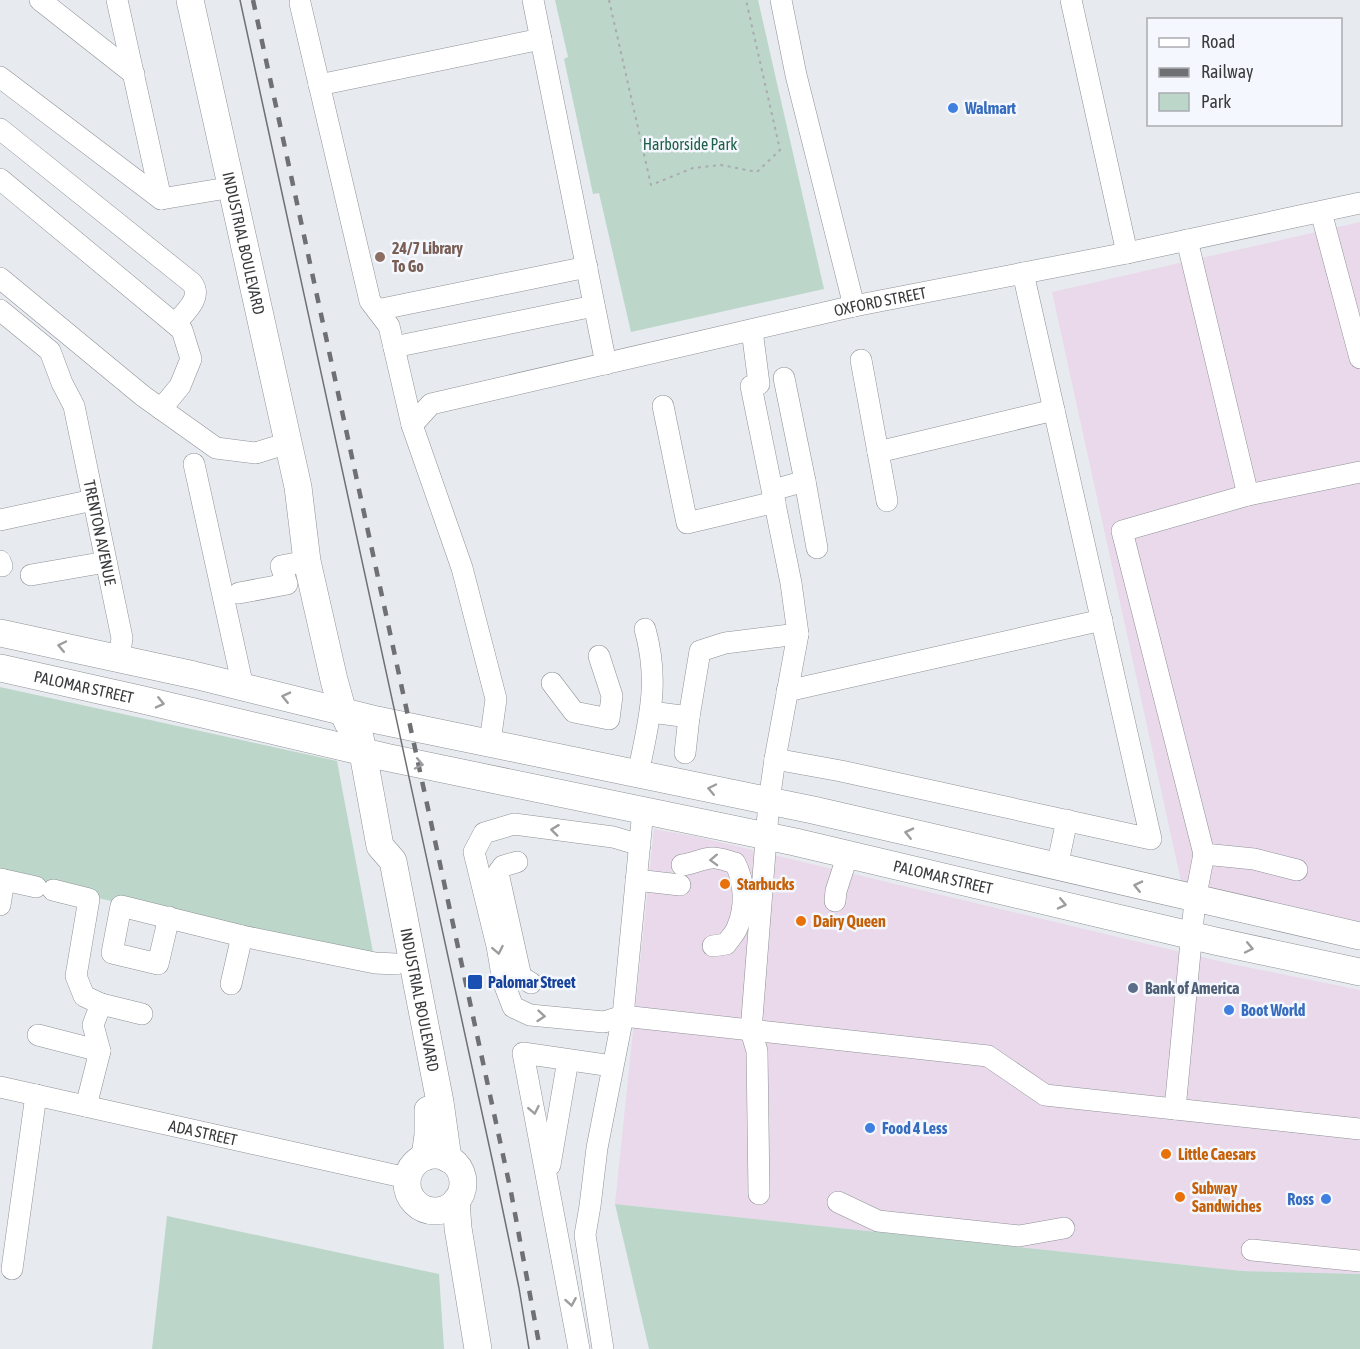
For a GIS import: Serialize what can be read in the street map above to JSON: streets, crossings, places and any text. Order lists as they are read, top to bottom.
{
  "streets": {
    "main road": ["INDUSTRIAL BOULEVARD", "PALOMAR STREET"],
    "street": ["OXFORD STREET", "TRENTON AVENUE", "ADA STREET"]
  },
  "crossings": [
    ["INDUSTRIAL BOULEVARD", "PALOMAR STREET"],
    ["INDUSTRIAL BOULEVARD", "ADA STREET"],
    ["TRENTON AVENUE", "PALOMAR STREET"]
  ],
  "parks": ["Harborside Park"],
  "places": {
    "other": [
      "Walmart",
      "24/7 Library To Go",
      "Starbucks",
      "Dairy Queen",
      "Bank of America",
      "Boot World",
      "Food 4 Less",
      "Little Caesars",
      "Subway Sandwiches",
      "Ross"
    ],
    "transit": ["Palomar Street"]
  },
  "legend": ["Road", "Railway", "Park"]
}
